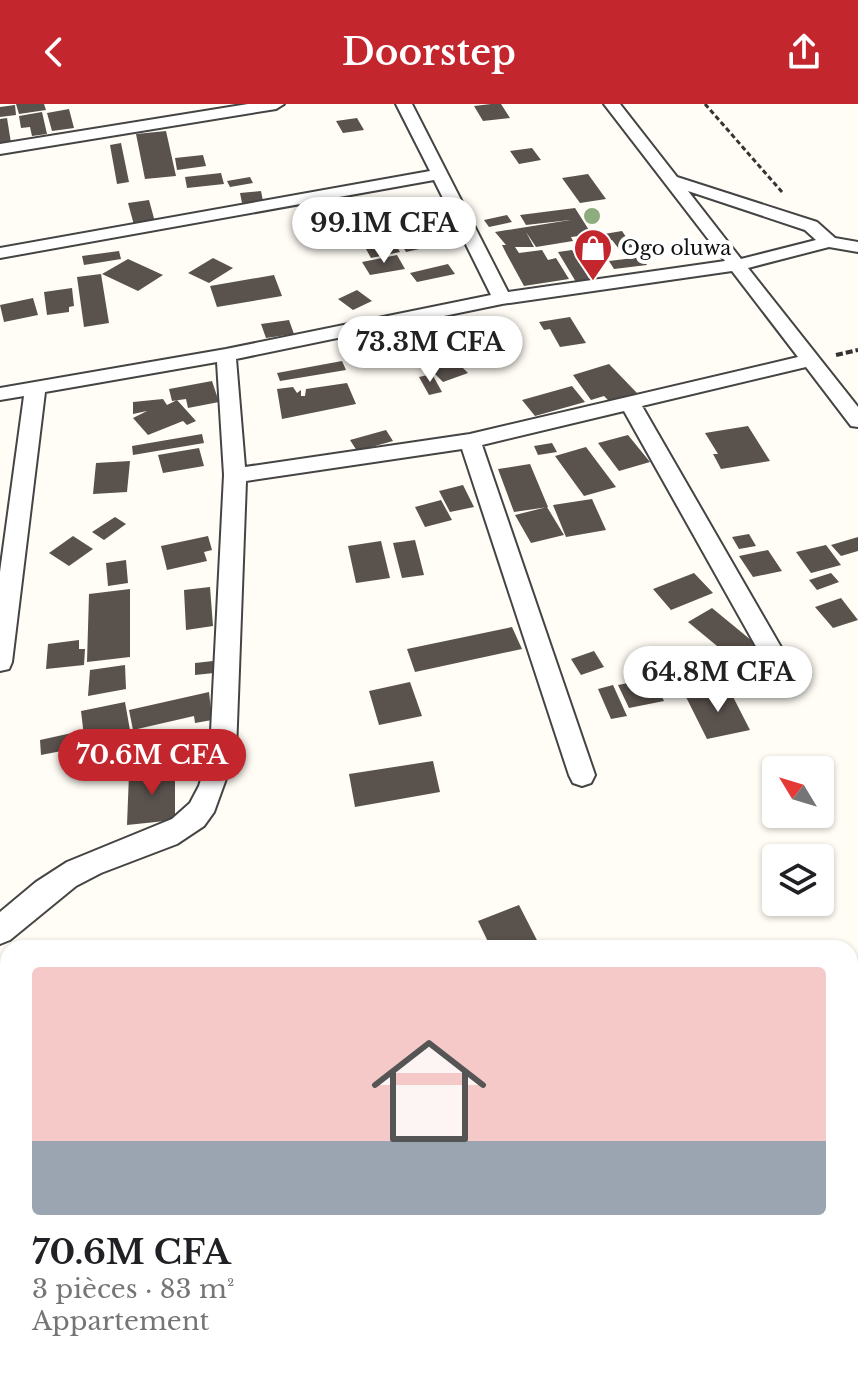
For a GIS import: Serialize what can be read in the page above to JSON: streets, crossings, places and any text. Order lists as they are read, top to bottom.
{
  "places": {
    "shop": ["Ogo oluwa"]
  },
  "north": "top left",
  "page": {
    "header": "Doorstep",
    "price": [
      "99.1M CFA",
      "73.3M CFA",
      "64.8M CFA",
      "70.6M CFA"
    ],
    "list": [
      {
        "name": "70.6M CFA",
        "note": "3 pièces · 83 m² · Appartement"
      }
    ]
  }
}
